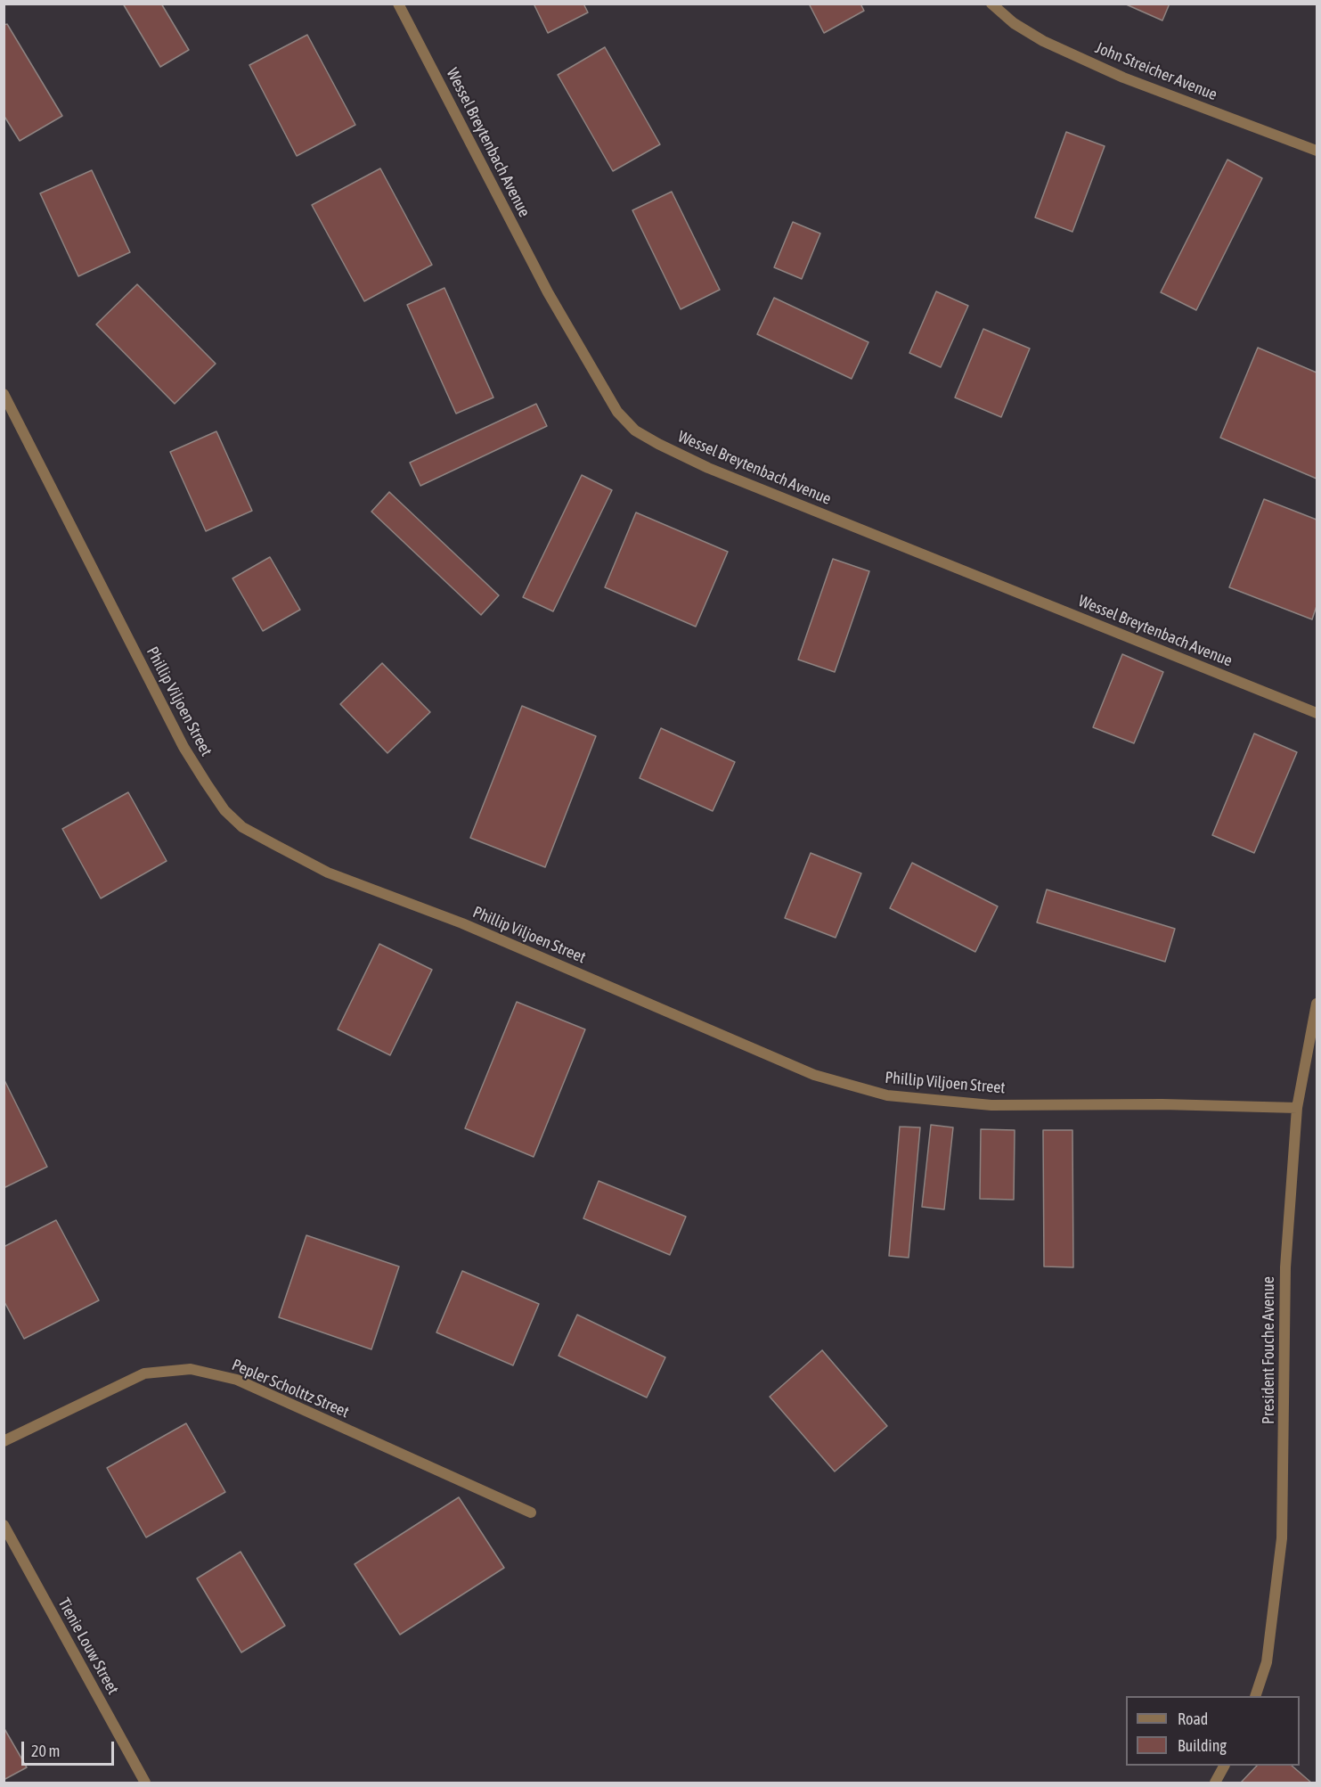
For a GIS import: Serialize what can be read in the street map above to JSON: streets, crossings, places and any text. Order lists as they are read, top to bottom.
{
  "streets": {
    "street": [
      "John Streicher Avenue",
      "Wessel Breytenbach Avenue",
      "Phillip Viljoen Street",
      "President Fouche Avenue",
      "Pepler Scholttz Street",
      "Tienie Louw Street"
    ]
  },
  "crossings": [
    ["Phillip Viljoen Street", "President Fouche Avenue"]
  ],
  "legend": ["Road", "Building"],
  "scale_bar": "20 m"
}
